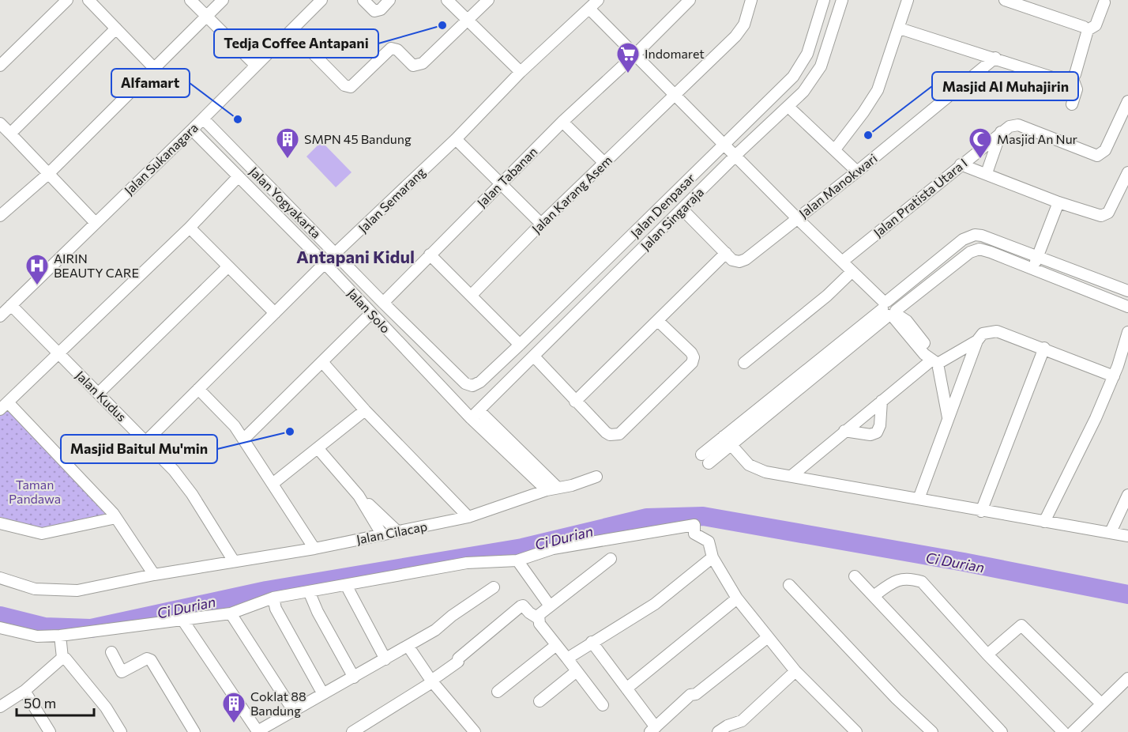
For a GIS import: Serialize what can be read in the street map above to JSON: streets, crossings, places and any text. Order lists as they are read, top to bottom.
{
  "streets": {
    "street": [
      "Jalan Sukanagara",
      "Jalan Tabanan",
      "Jalan Manokwari",
      "Jalan Karang Asem",
      "Jalan Pratista Utara I",
      "Jalan Semarang",
      "Jalan Yogyakarta",
      "Jalan Denpasar",
      "Jalan Singaraja",
      "Jalan Solo",
      "Jalan Kudus",
      "Jalan Cilacap"
    ]
  },
  "crossings": [
    ["Jalan Sukanagara", "Jalan Yogyakarta"],
    ["Jalan Sukanagara", "Jalan Solo"],
    ["Jalan Sukanagara", "Jalan Kudus"],
    ["Jalan Tabanan", "Jalan Yogyakarta"],
    ["Jalan Manokwari", "Jalan Singaraja"],
    ["Jalan Semarang", "Jalan Yogyakarta"],
    ["Jalan Semarang", "Jalan Solo"],
    ["Jalan Semarang", "Jalan Kudus"],
    ["Jalan Yogyakarta", "Jalan Denpasar"],
    ["Jalan Yogyakarta", "Jalan Solo"],
    ["Jalan Denpasar", "Jalan Singaraja"],
    ["Jalan Singaraja", "Jalan Solo"],
    ["Jalan Solo", "Jalan Cilacap"],
    ["Jalan Kudus", "Jalan Cilacap"]
  ],
  "districts": ["Antapani Kidul"],
  "water": ["Ci Durian"],
  "parks": ["Taman Pandawa"],
  "places": {
    "other": [
      "Tedja Coffee Antapani",
      "Alfamart",
      "Masjid Al Muhajirin",
      "Masjid Baitul Mu'min"
    ],
    "supermarket": ["Indomaret"],
    "building": ["SMPN 45 Bandung", "Coklat 88 Bandung"],
    "mosque": ["Masjid An Nur"],
    "hospital": ["AIRIN BEAUTY CARE"]
  },
  "scale_bar": "50 m"
}
